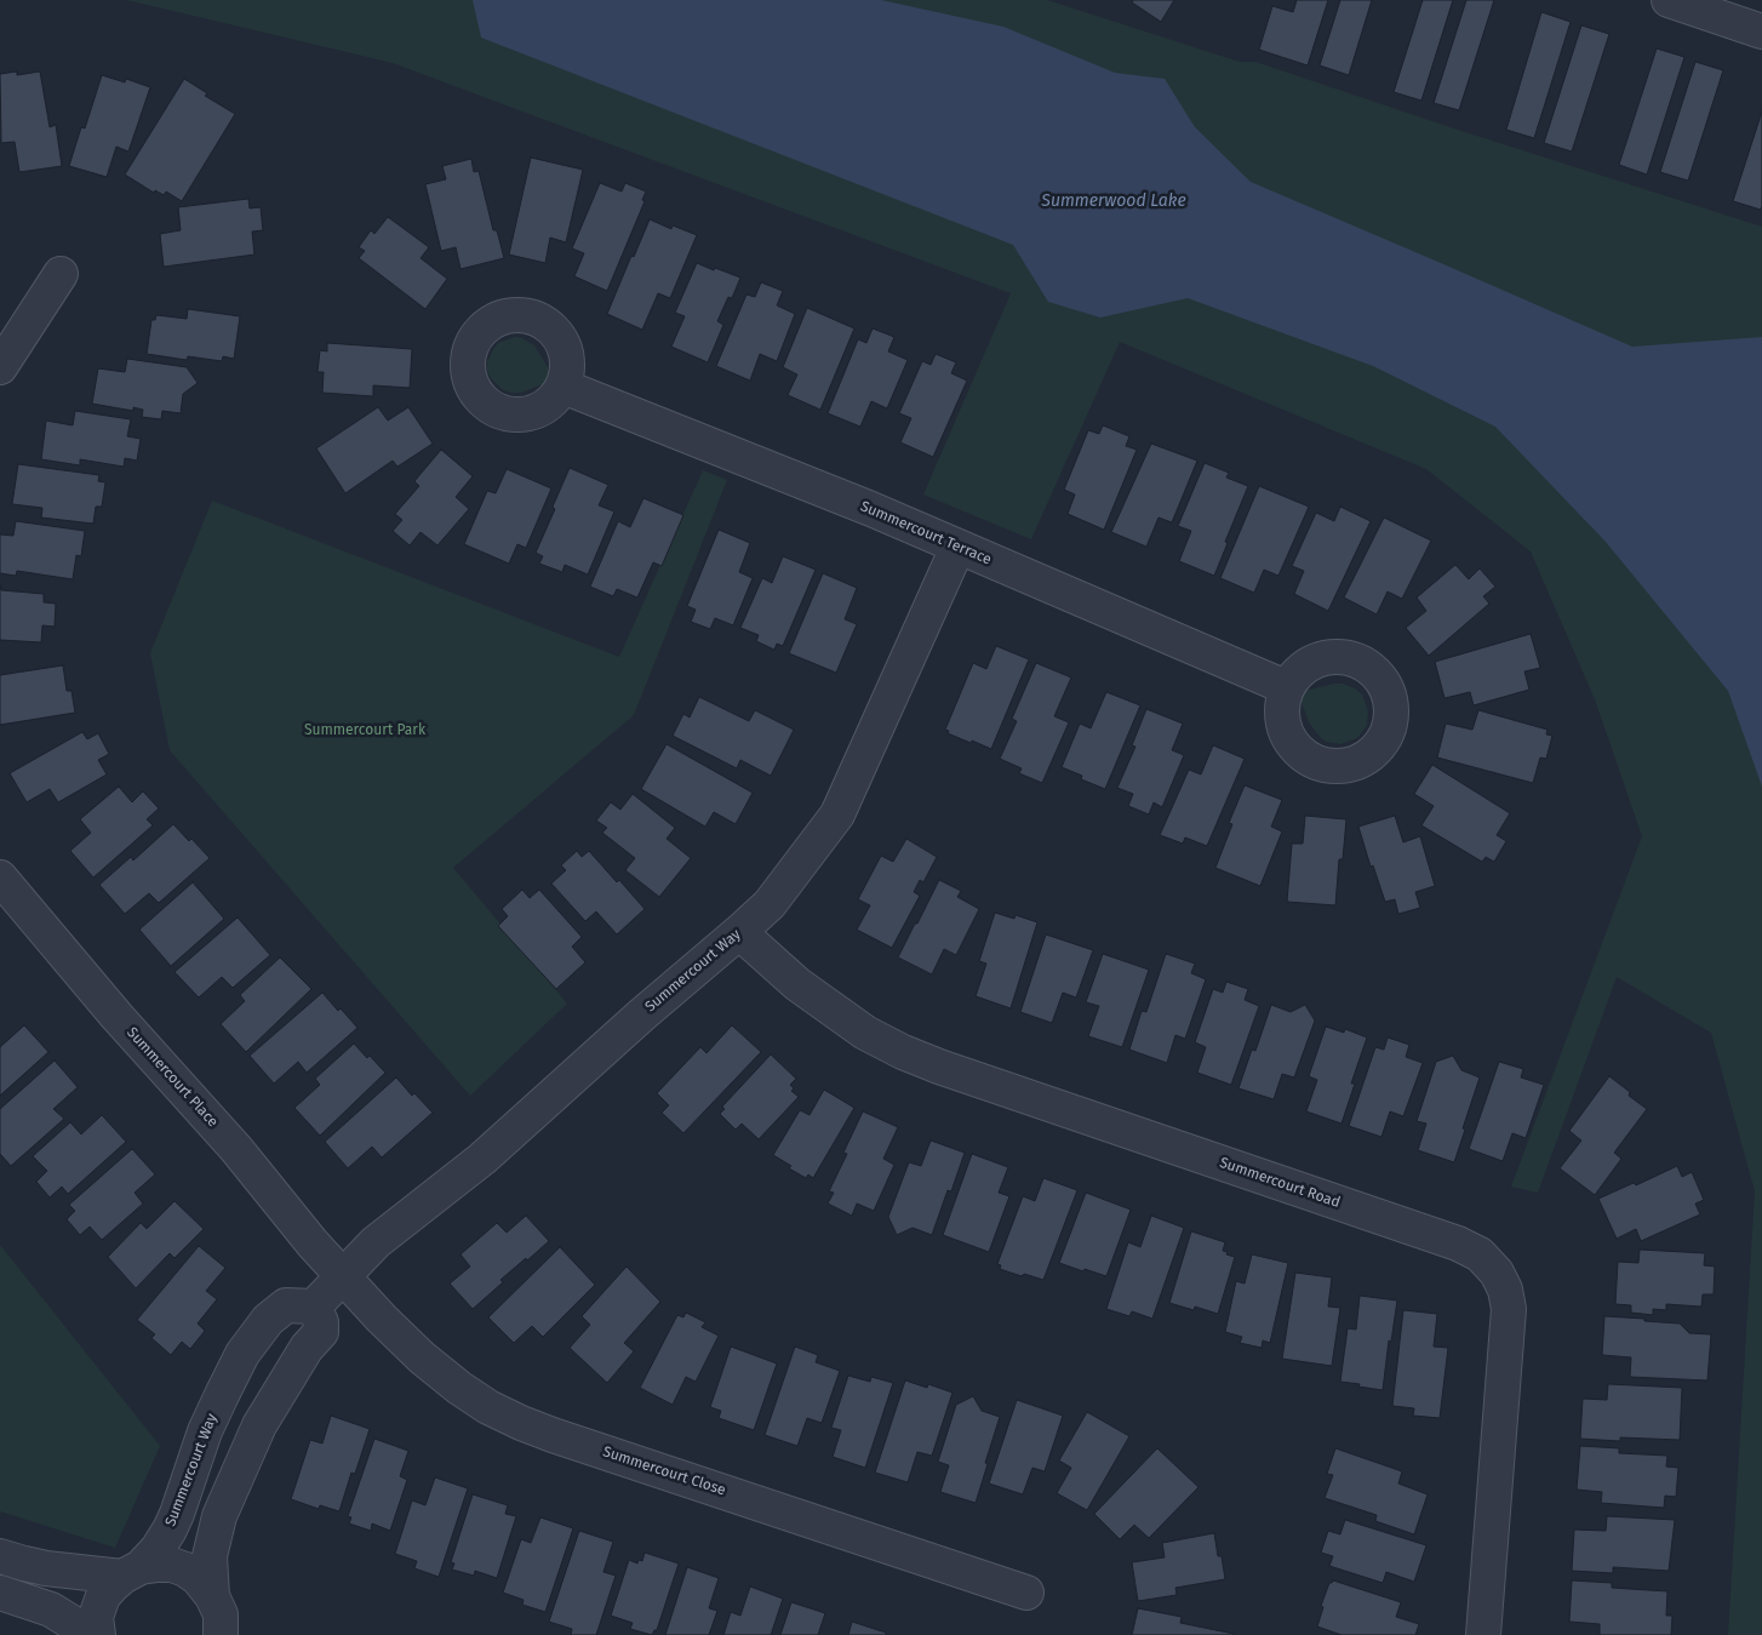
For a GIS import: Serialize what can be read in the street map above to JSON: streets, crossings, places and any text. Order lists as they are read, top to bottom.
{
  "streets": {
    "street": [
      "Summercourt Terrace",
      "Summercourt Way",
      "Summercourt Place",
      "Summercourt Road",
      "Summercourt Close"
    ]
  },
  "crossings": [
    ["Summercourt Terrace", "Summercourt Way"],
    ["Summercourt Way", "Summercourt Place"],
    ["Summercourt Way", "Summercourt Road"],
    ["Summercourt Way", "Summercourt Close"],
    ["Summercourt Place", "Summercourt Close"]
  ],
  "water": ["Summerwood Lake"],
  "parks": ["Summercourt Park"]
}
